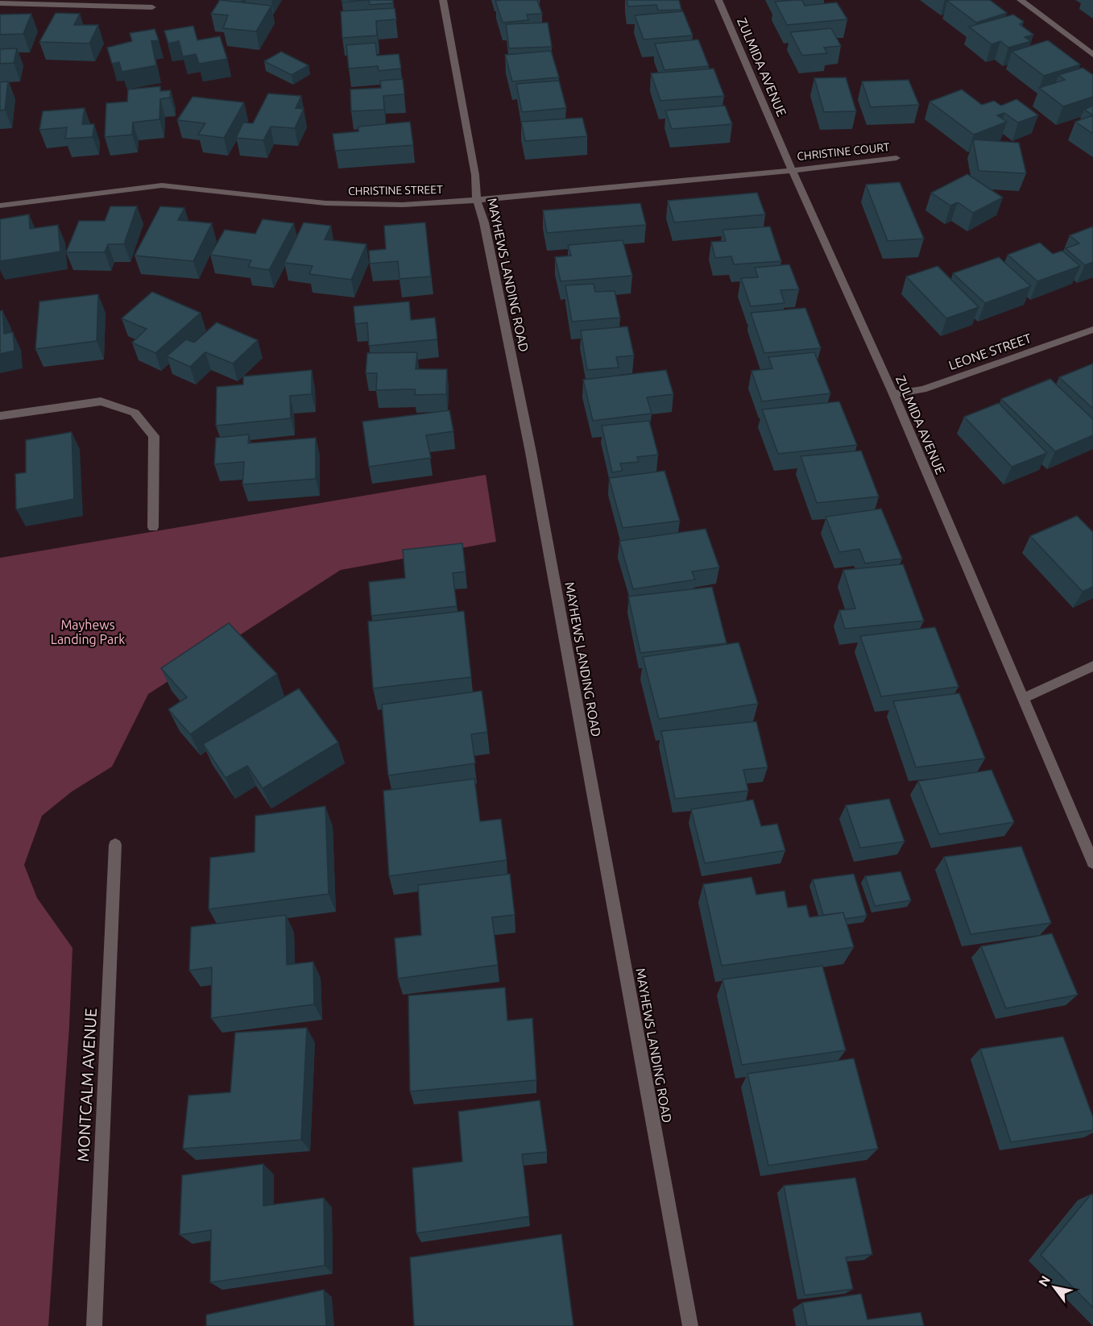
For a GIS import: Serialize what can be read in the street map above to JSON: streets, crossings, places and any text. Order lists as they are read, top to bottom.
{
  "streets": {
    "street": [
      "ZULMIDA AVENUE",
      "CHRISTINE COURT",
      "CHRISTINE STREET",
      "MAYHEWS LANDING ROAD",
      "LEONE STREET",
      "MONTCALM AVENUE"
    ]
  },
  "crossings": [
    ["ZULMIDA AVENUE", "CHRISTINE COURT"],
    ["ZULMIDA AVENUE", "CHRISTINE STREET"],
    ["ZULMIDA AVENUE", "LEONE STREET"],
    ["CHRISTINE COURT", "CHRISTINE STREET"],
    ["CHRISTINE STREET", "MAYHEWS LANDING ROAD"]
  ],
  "parks": ["Mayhews Landing Park"],
  "north": "top left"
}
